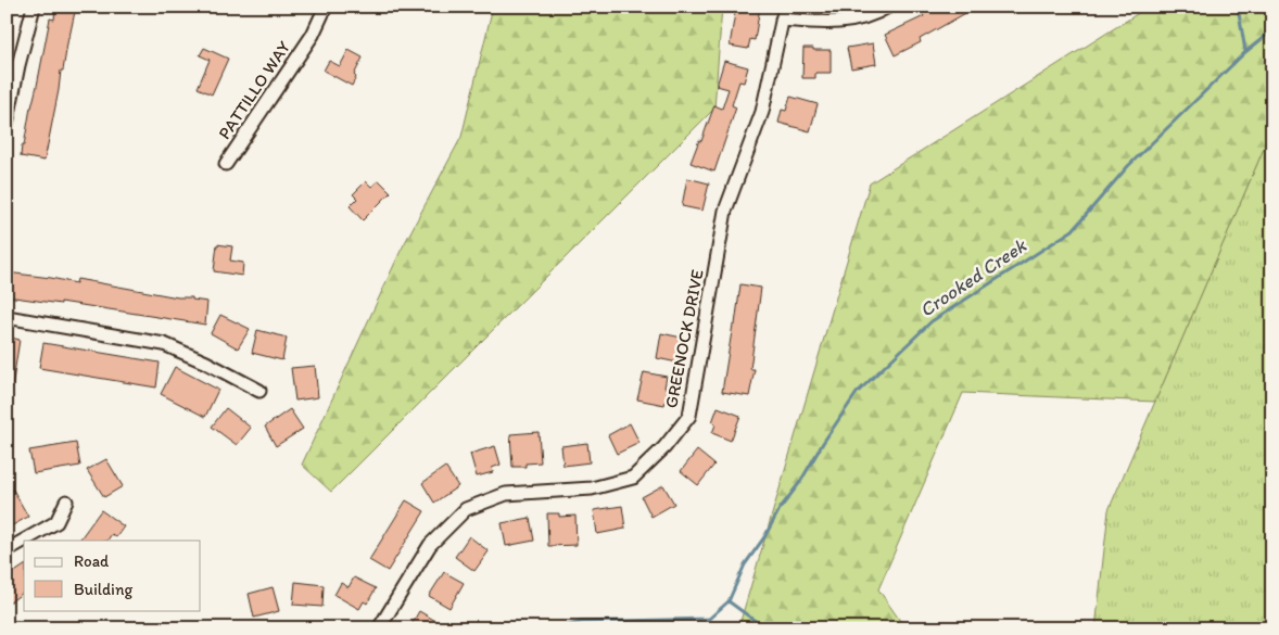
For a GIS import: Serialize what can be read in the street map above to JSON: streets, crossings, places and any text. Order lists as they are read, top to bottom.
{
  "streets": {
    "street": ["PATTILLO WAY", "GREENOCK DRIVE"]
  },
  "water": ["Crooked Creek"],
  "legend": ["Road", "Building"]
}
